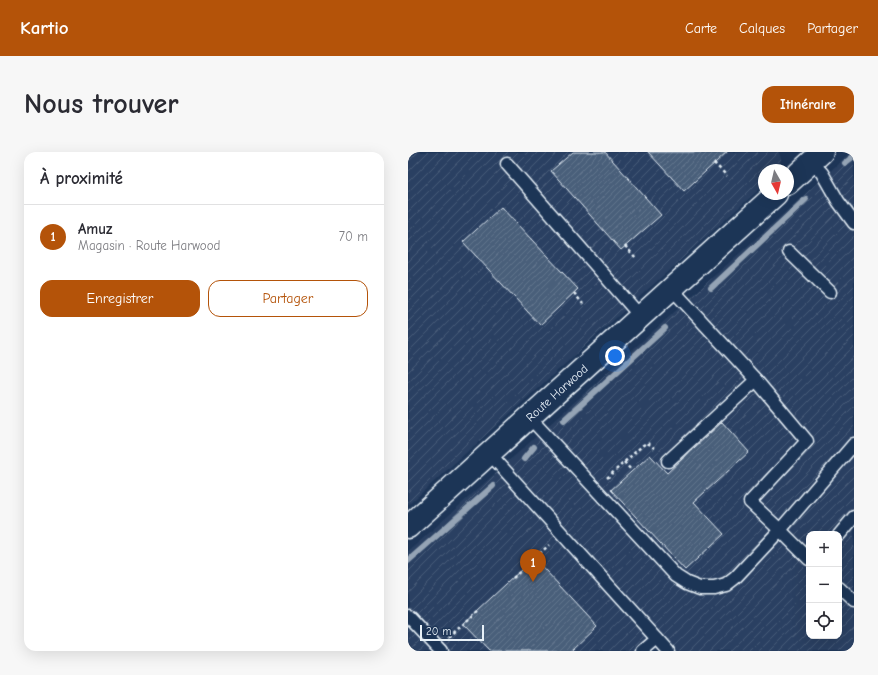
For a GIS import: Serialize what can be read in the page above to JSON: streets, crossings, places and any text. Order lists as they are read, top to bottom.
{
  "streets": {
    "main road": ["Route Harwood"]
  },
  "scale_bar": "20 m",
  "north": "bottom",
  "page": {
    "header": "Kartio",
    "nav": ["Carte", "Calques", "Partager"],
    "buttons": [
      "Itinéraire",
      ["Enregistrer", "Partager"]
    ],
    "title": "Nous trouver",
    "heading": "À proximité",
    "list": [
      {
        "mark": "1",
        "name": "Amuz",
        "note": "Magasin · Route Harwood",
        "value": "70 m"
      }
    ],
    "map_buttons": ["+", "−"],
    "pins": "1",
    "scale": "20 m"
  }
}
